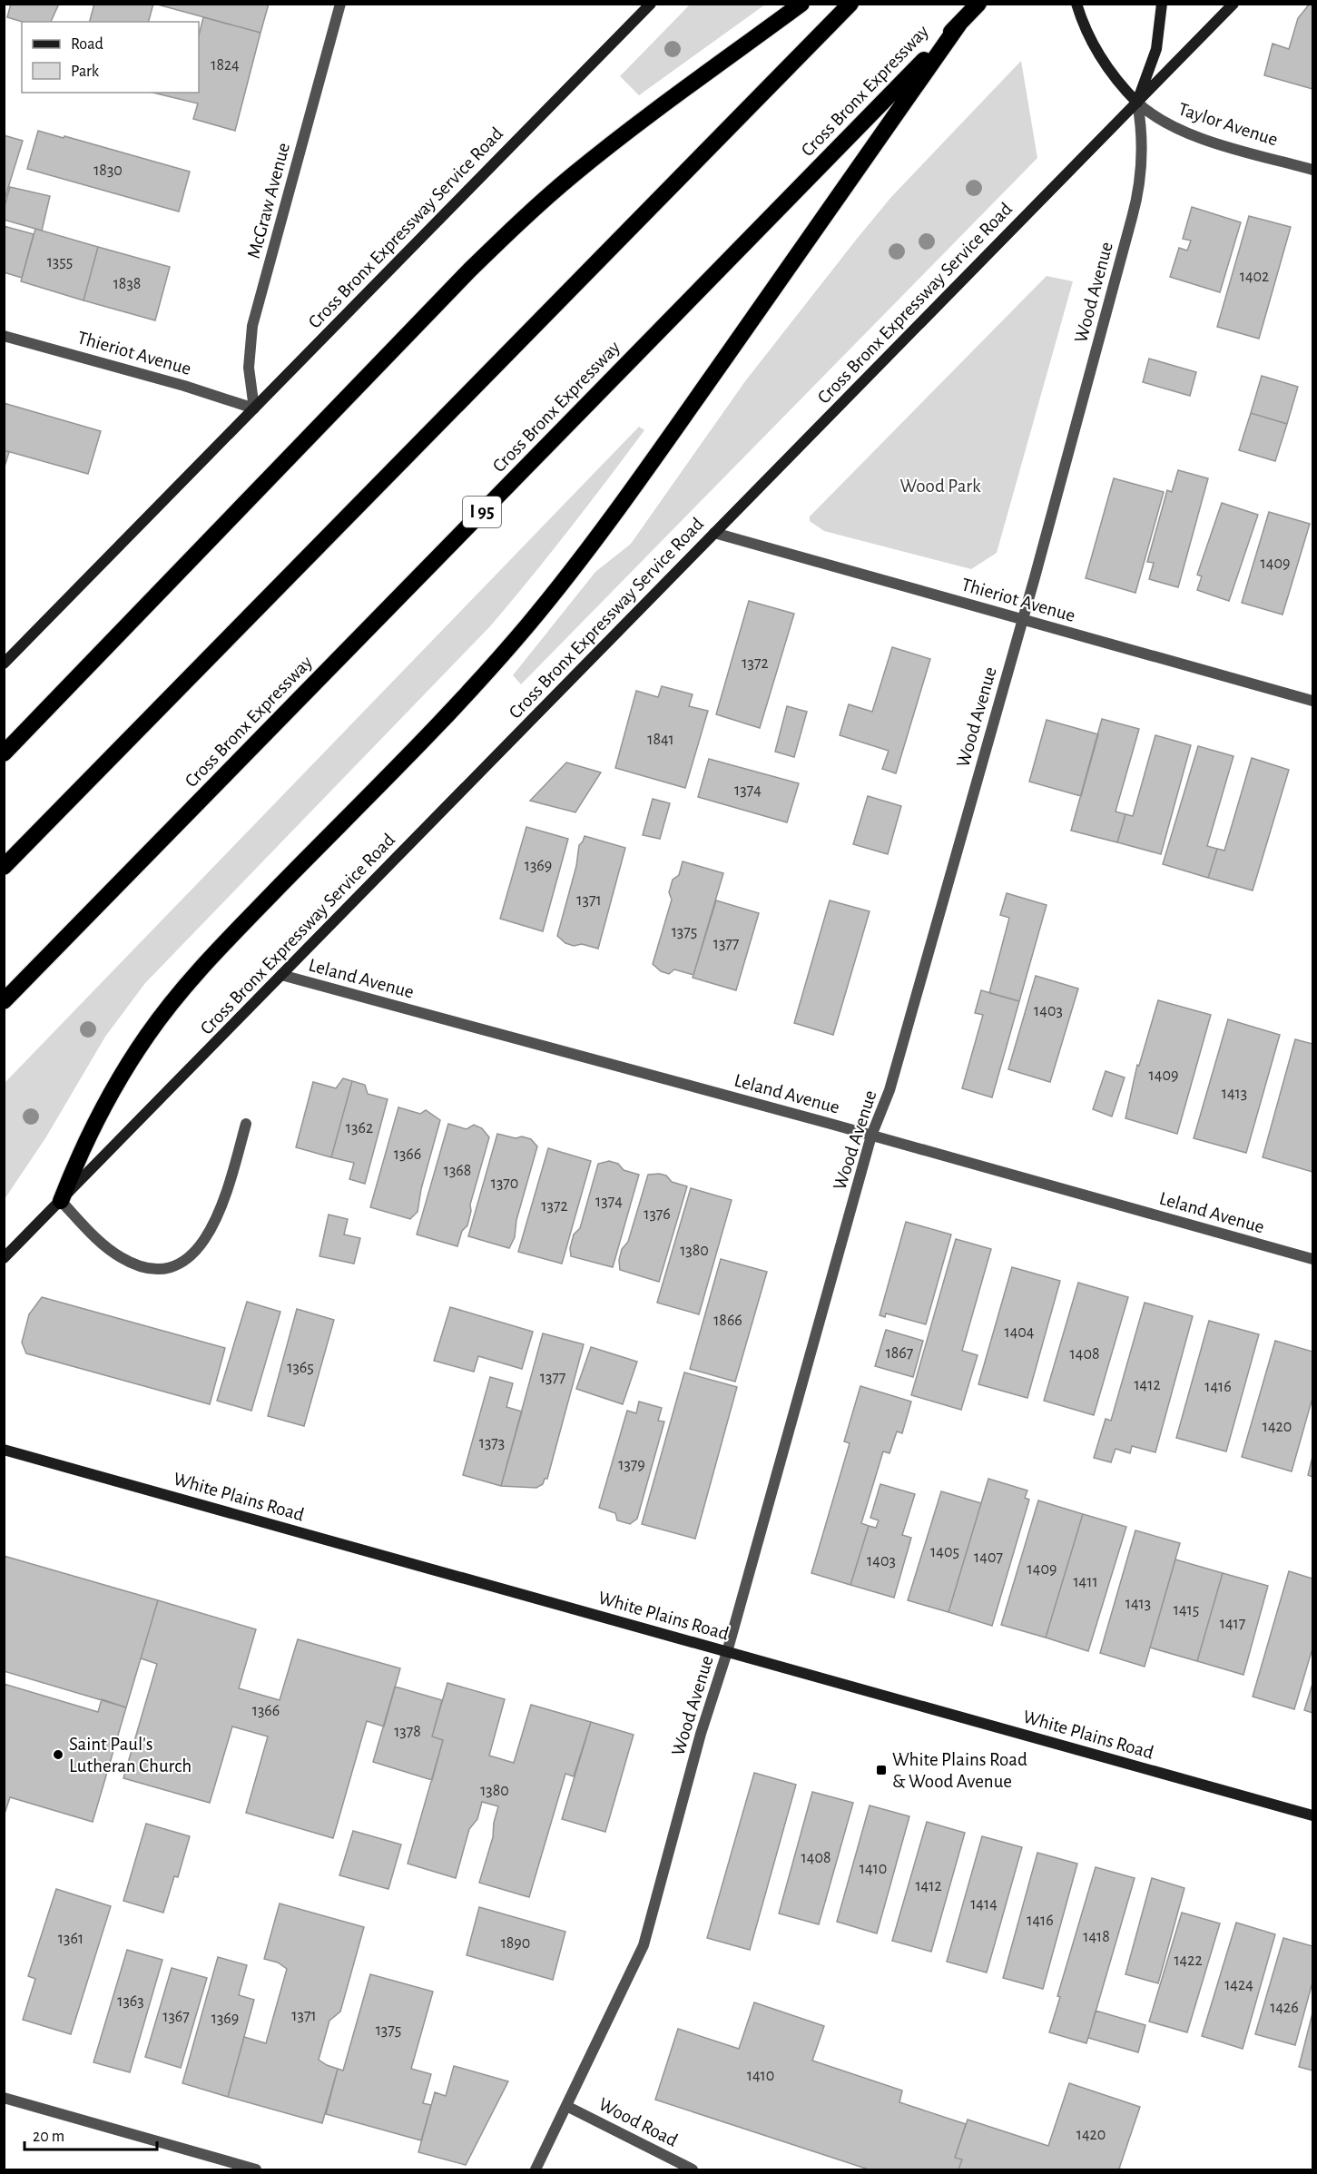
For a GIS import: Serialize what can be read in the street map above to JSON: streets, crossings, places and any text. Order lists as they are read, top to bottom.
{
  "streets": {
    "highway": ["Cross Bronx Expressway", "I 95"],
    "main road": ["Cross Bronx Expressway Service Road", "White Plains Road"],
    "street": [
      "Taylor Avenue",
      "McGraw Avenue",
      "Wood Avenue",
      "Thieriot Avenue",
      "Leland Avenue",
      "Wood Road"
    ]
  },
  "crossings": [
    ["Taylor Avenue", "Cross Bronx Expressway Service Road"],
    ["Taylor Avenue", "Wood Avenue"],
    ["McGraw Avenue", "Cross Bronx Expressway Service Road"],
    ["McGraw Avenue", "Thieriot Avenue"],
    ["Cross Bronx Expressway Service Road", "Wood Avenue"],
    ["Cross Bronx Expressway Service Road", "Thieriot Avenue"],
    ["Cross Bronx Expressway Service Road", "Leland Avenue"],
    ["Wood Avenue", "Thieriot Avenue"],
    ["Wood Avenue", "Leland Avenue"],
    ["Wood Avenue", "White Plains Road"],
    ["Wood Avenue", "Wood Road"]
  ],
  "parks": ["Wood Park"],
  "places": {
    "other": ["Saint Paul's Lutheran Church"],
    "transit": ["White Plains Road & Wood Avenue"]
  },
  "house_numbers": [
    "1824",
    "1830",
    "1355",
    "1402",
    "1838",
    "1409",
    "1372",
    "1841",
    "1374",
    "1369",
    "1371",
    "1375",
    "1377",
    "1403",
    "1409",
    "1413",
    "1362",
    "1366",
    "1368",
    "1370",
    "1374",
    "1372",
    "1376",
    "1380",
    "1866",
    "1404",
    "1867",
    "1408",
    "1365",
    "1377",
    "1412",
    "1416",
    "1420",
    "1373",
    "1379",
    "1405",
    "1407",
    "1403",
    "1409",
    "1411",
    "1413",
    "1415",
    "1417",
    "1366",
    "1378",
    "1380",
    "1408",
    "1410",
    "1412",
    "1414",
    "1416",
    "1418",
    "1361",
    "1890",
    "1422",
    "1424",
    "1363",
    "1426",
    "1371",
    "1367",
    "1369",
    "1375",
    "1410",
    "1420"
  ],
  "legend": ["Road", "Park"],
  "scale_bar": "20 m"
}
